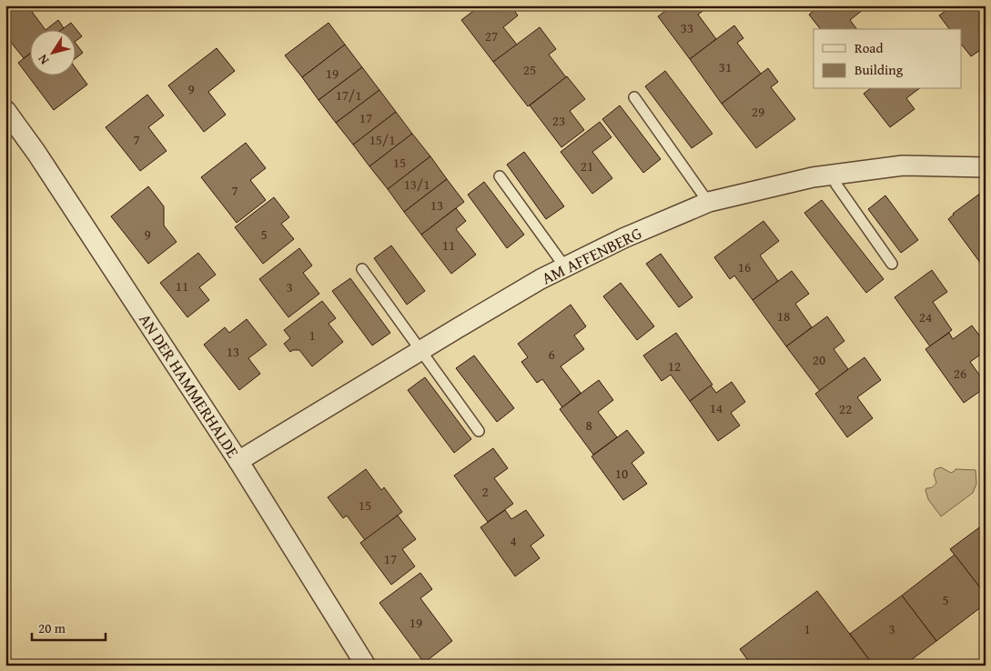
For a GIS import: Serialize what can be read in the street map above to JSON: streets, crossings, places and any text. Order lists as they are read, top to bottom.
{
  "streets": {
    "street": ["AM AFFENBERG", "AN DER HAMMERHALDE"]
  },
  "crossings": [
    ["AM AFFENBERG", "AN DER HAMMERHALDE"]
  ],
  "house_numbers": [
    "33",
    "27",
    "31",
    "25",
    "19",
    "9",
    "17/1",
    "29",
    "17",
    "23",
    "7",
    "15/1",
    "15",
    "21",
    "13/1",
    "7",
    "13",
    "9",
    "5",
    "11",
    "16",
    "11",
    "3",
    "18",
    "24",
    "1",
    "13",
    "6",
    "20",
    "12",
    "26",
    "14",
    "22",
    "8",
    "10",
    "2",
    "15",
    "4",
    "17",
    "5",
    "19",
    "1",
    "3"
  ],
  "legend": ["Road", "Building"],
  "scale_bar": "20 m",
  "north": "bottom left"
}
